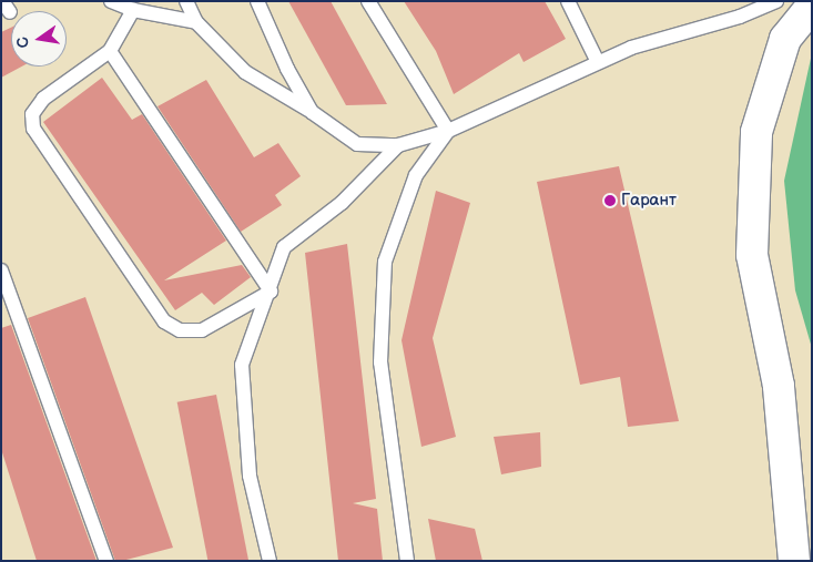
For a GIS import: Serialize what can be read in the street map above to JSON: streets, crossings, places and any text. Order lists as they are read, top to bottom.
{
  "places": ["Гарант"],
  "north": "left"
}
